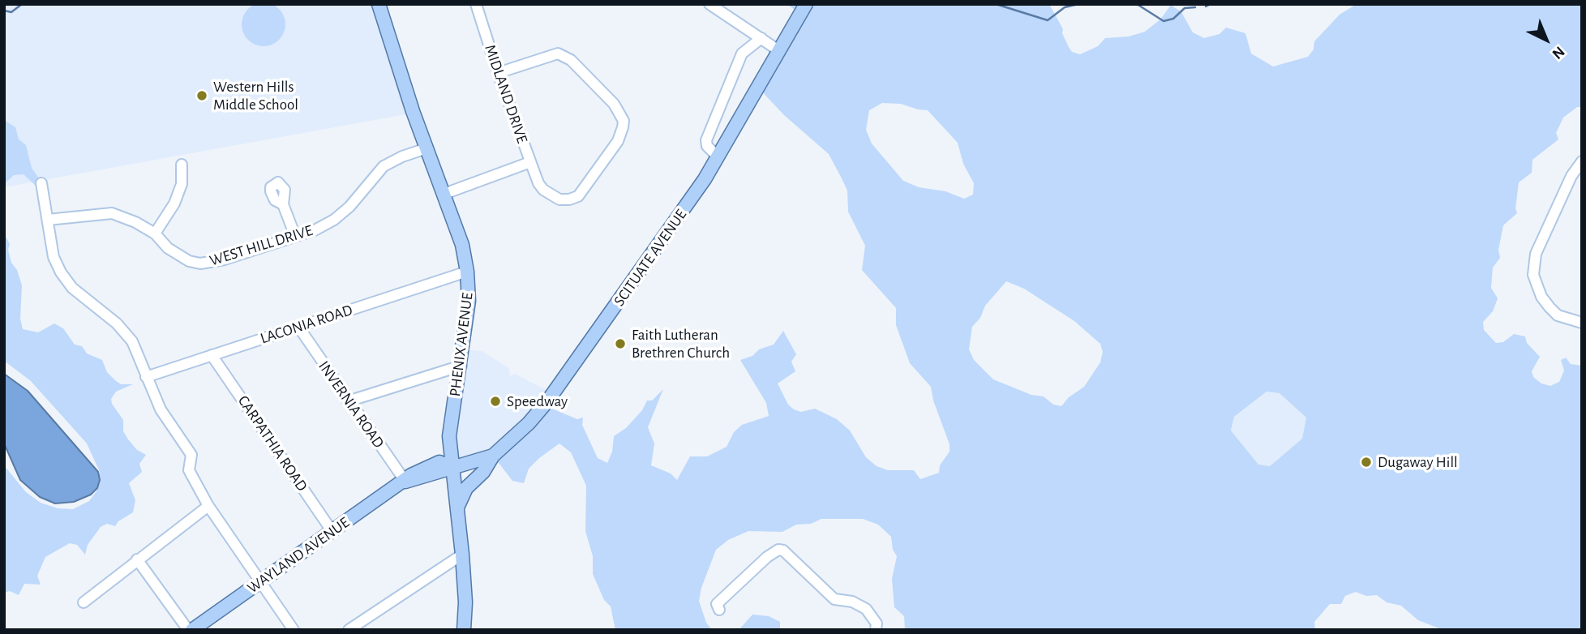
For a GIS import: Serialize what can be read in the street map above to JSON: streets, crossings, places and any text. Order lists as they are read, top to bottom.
{
  "streets": {
    "main road": ["SCITUATE AVENUE", "PHENIX AVENUE", "WAYLAND AVENUE"],
    "street": [
      "MIDLAND DRIVE",
      "WEST HILL DRIVE",
      "LACONIA ROAD",
      "INVERNIA ROAD",
      "CARPATHIA ROAD"
    ]
  },
  "crossings": [
    ["MIDLAND DRIVE", "PHENIX AVENUE"],
    ["WEST HILL DRIVE", "PHENIX AVENUE"],
    ["SCITUATE AVENUE", "PHENIX AVENUE"],
    ["SCITUATE AVENUE", "WAYLAND AVENUE"],
    ["LACONIA ROAD", "PHENIX AVENUE"],
    ["LACONIA ROAD", "INVERNIA ROAD"],
    ["LACONIA ROAD", "CARPATHIA ROAD"],
    ["PHENIX AVENUE", "WAYLAND AVENUE"],
    ["INVERNIA ROAD", "WAYLAND AVENUE"],
    ["CARPATHIA ROAD", "WAYLAND AVENUE"]
  ],
  "places": [
    "Western Hills Middle School",
    "Faith Lutheran Brethren Church",
    "Speedway",
    "Dugaway Hill"
  ],
  "north": "bottom right"
}
